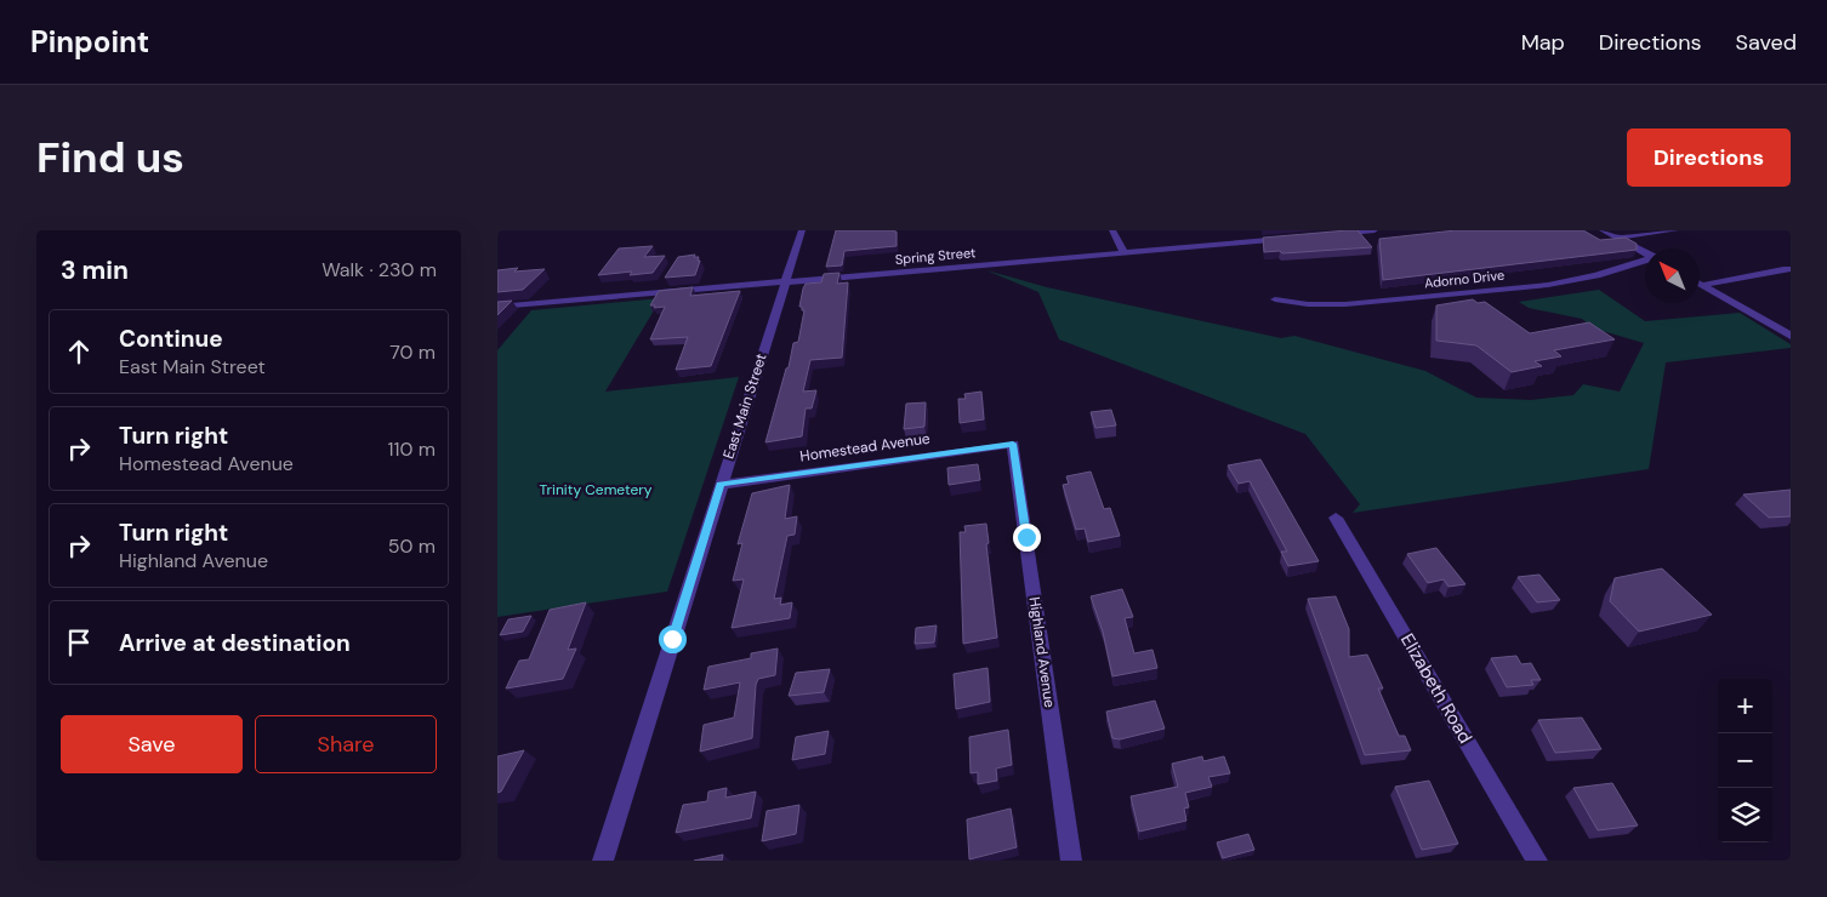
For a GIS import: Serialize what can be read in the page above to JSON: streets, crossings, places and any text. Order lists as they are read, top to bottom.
{
  "streets": {
    "street": [
      "Spring Street",
      "Adorno Drive",
      "East Main Street",
      "Homestead Avenue",
      "Highland Avenue",
      "Elizabeth Road"
    ]
  },
  "crossings": [
    ["Spring Street", "East Main Street"],
    ["East Main Street", "Homestead Avenue"],
    ["Homestead Avenue", "Highland Avenue"]
  ],
  "parks": ["Trinity Cemetery"],
  "north": "top left",
  "page": {
    "header": "Pinpoint",
    "nav": ["Map", "Directions", "Saved"],
    "buttons": [
      "Directions",
      ["Save", "Share"]
    ],
    "title": "Find us",
    "heading": ["3 min", "Walk · 230 m"],
    "list": [
      ["Continue", "East Main Street", "70 m"],
      ["Turn right", "Homestead Avenue", "110 m"],
      ["Turn right", "Highland Avenue", "50 m"],
      "Arrive at destination"
    ],
    "map_buttons": ["+", "−"]
  }
}
